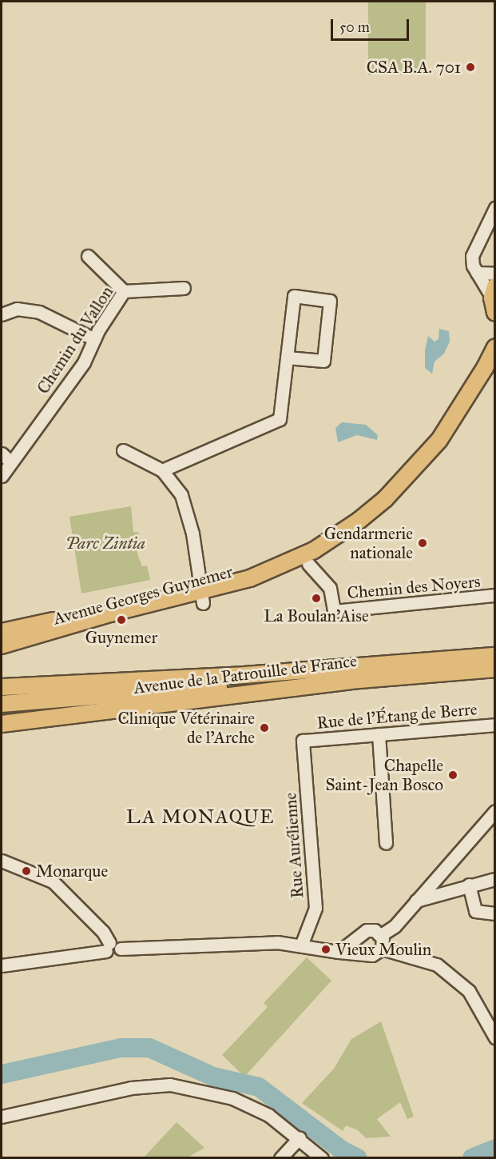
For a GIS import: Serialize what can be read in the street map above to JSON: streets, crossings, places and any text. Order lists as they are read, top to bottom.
{
  "streets": {
    "main road": ["Avenue Georges Guynemer", "Avenue de la Patrouille de France"],
    "street": [
      "Chemin du Vallon",
      "Chemin des Noyers",
      "Rue de l'Étang de Berre",
      "Rue Aurélienne"
    ]
  },
  "crossings": [
    ["Chemin des Noyers", "Avenue Georges Guynemer"],
    ["Rue de l'Étang de Berre", "Rue Aurélienne"]
  ],
  "districts": ["LA MONAQUE"],
  "parks": ["Parc Zintia"],
  "places": [
    "CSA B.A. 701",
    "Gendarmerie nationale",
    "La Boulan'Aise",
    "Guynemer",
    "Clinique Vétérinaire de l'Arche",
    "Chapelle Saint-Jean Bosco",
    "Monarque",
    "Vieux Moulin"
  ],
  "scale_bar": "50 m"
}
